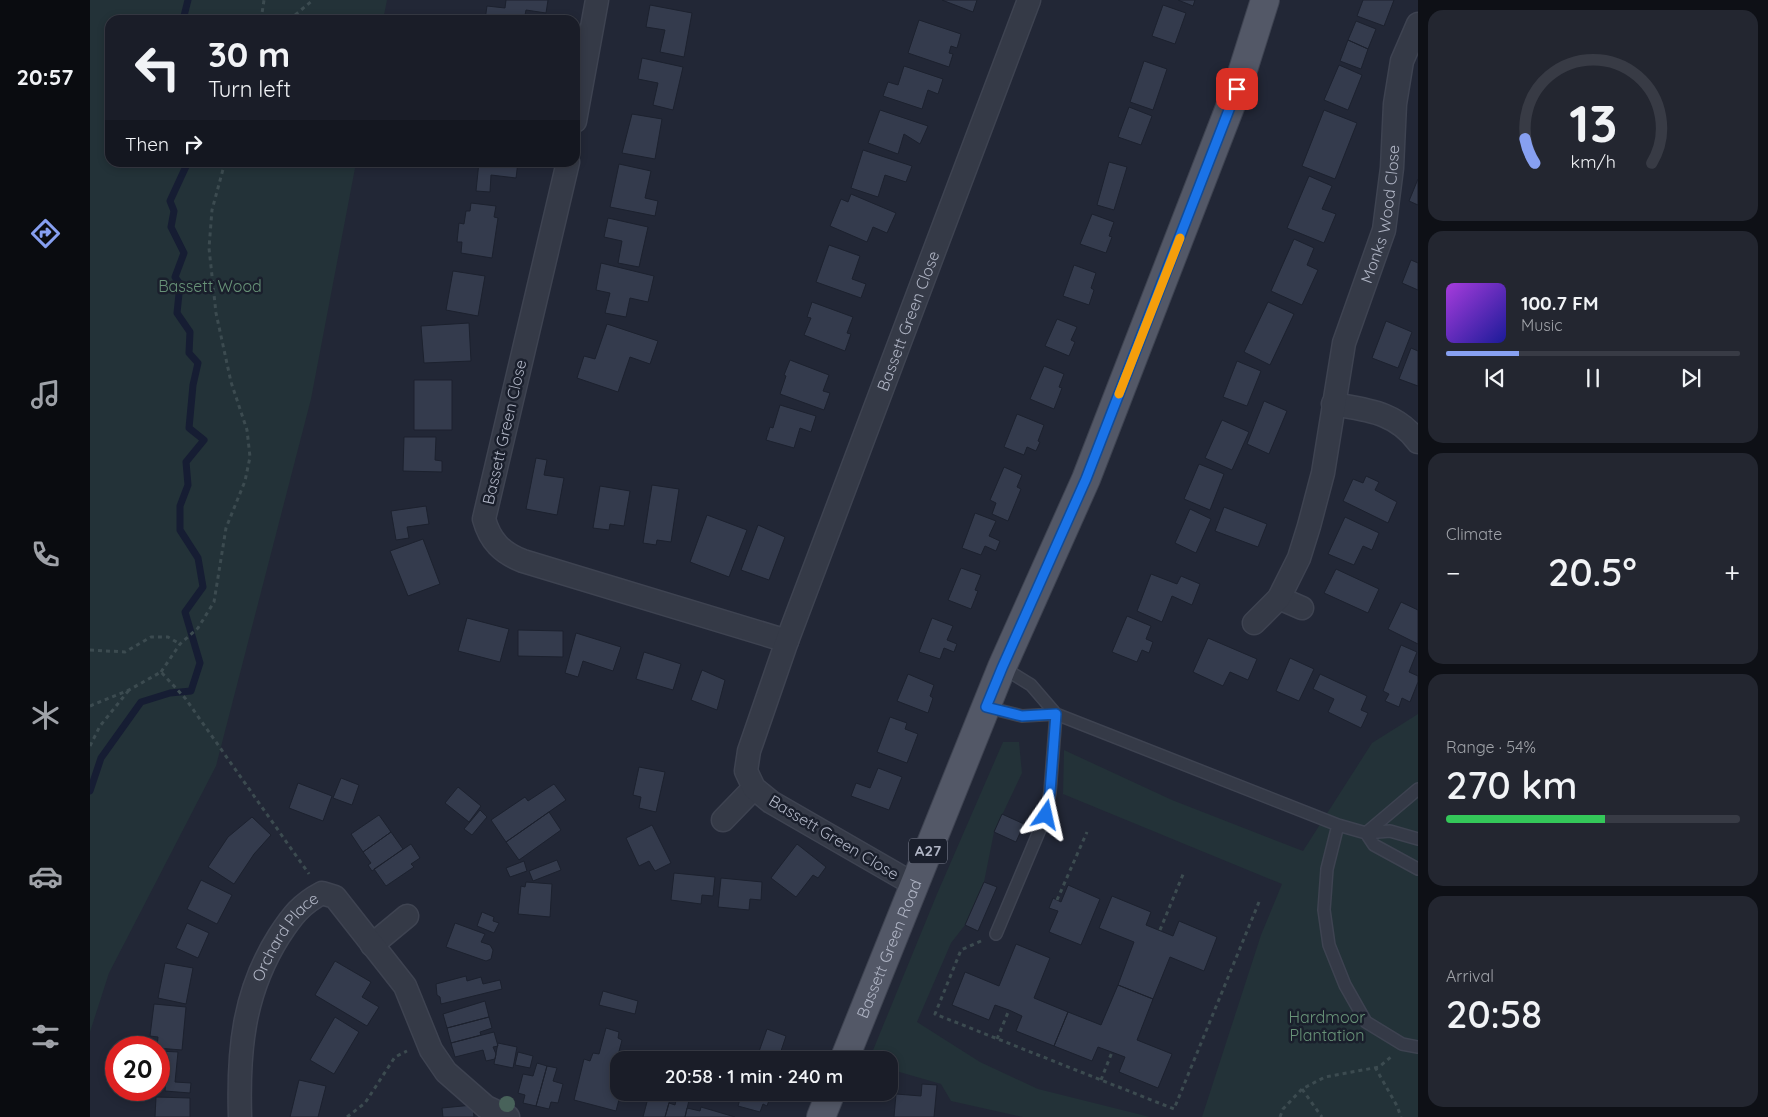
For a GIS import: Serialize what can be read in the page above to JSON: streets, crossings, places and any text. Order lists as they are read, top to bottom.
{
  "streets": {
    "main road": ["A27", "Bassett Green Road"],
    "street": ["Monks Wood Close", "Bassett Green Close", "Orchard Place"]
  },
  "crossings": [
    ["Bassett Green Close", "Bassett Green Road"]
  ],
  "parks": ["Bassett Wood", "Hardmoor Plantation"],
  "page": {
    "tabs": "20:57",
    "turn": ["30 m", "Turn left"],
    "then": "Then",
    "song": ["100.7 FM", "Music"],
    "tile": [
      "Climate",
      ["Range · 54%", "270 km"],
      ["Arrival", "20:58"]
    ],
    "heat": ["−", "20.5°", "+"],
    "limit": "20",
    "trip": "20:58 · 1 min · 240 m",
    "gauge": ["13", "km/h"]
  }
}
